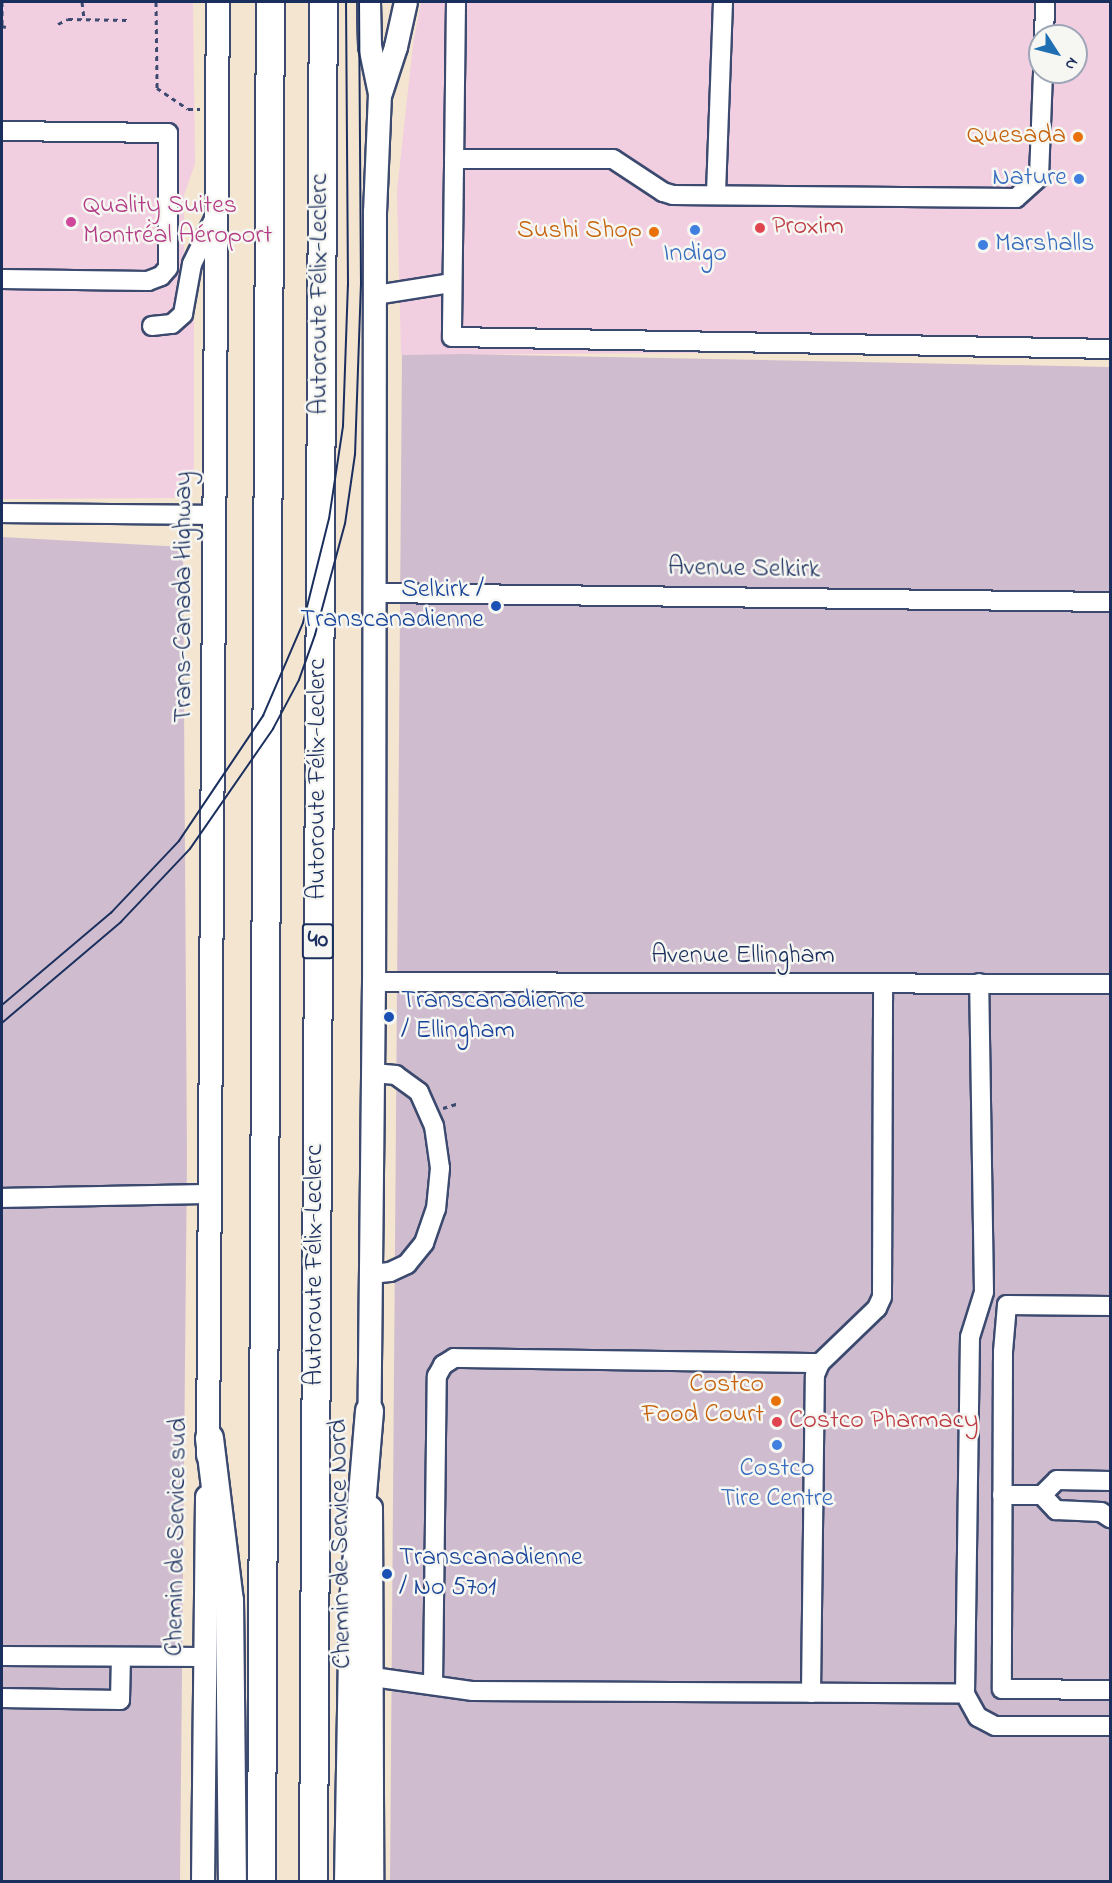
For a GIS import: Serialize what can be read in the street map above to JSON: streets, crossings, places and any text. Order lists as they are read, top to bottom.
{
  "streets": {
    "highway": ["Autoroute Félix-Leclerc", "40"],
    "main road": ["Trans-Canada Highway", "Chemin de Service sud", "Chemin de Service Nord"],
    "street": ["Avenue Selkirk", "Avenue Ellingham"]
  },
  "crossings": [
    ["Avenue Selkirk", "Chemin de Service Nord"],
    ["Trans-Canada Highway", "Chemin de Service sud"],
    ["Avenue Ellingham", "Chemin de Service Nord"]
  ],
  "places": [
    "Quesada",
    "Nature",
    "Quality Suites Montréal Aéroport",
    "Proxim",
    "Indigo",
    "Sushi Shop",
    "Marshalls",
    "Selkirk / Transcanadienne",
    "Transcanadienne / Ellingham",
    "Costco Food Court",
    "Costco Pharmacy",
    "Costco Tire Centre",
    "Transcanadienne / No 5701"
  ],
  "north": "bottom right"
}
